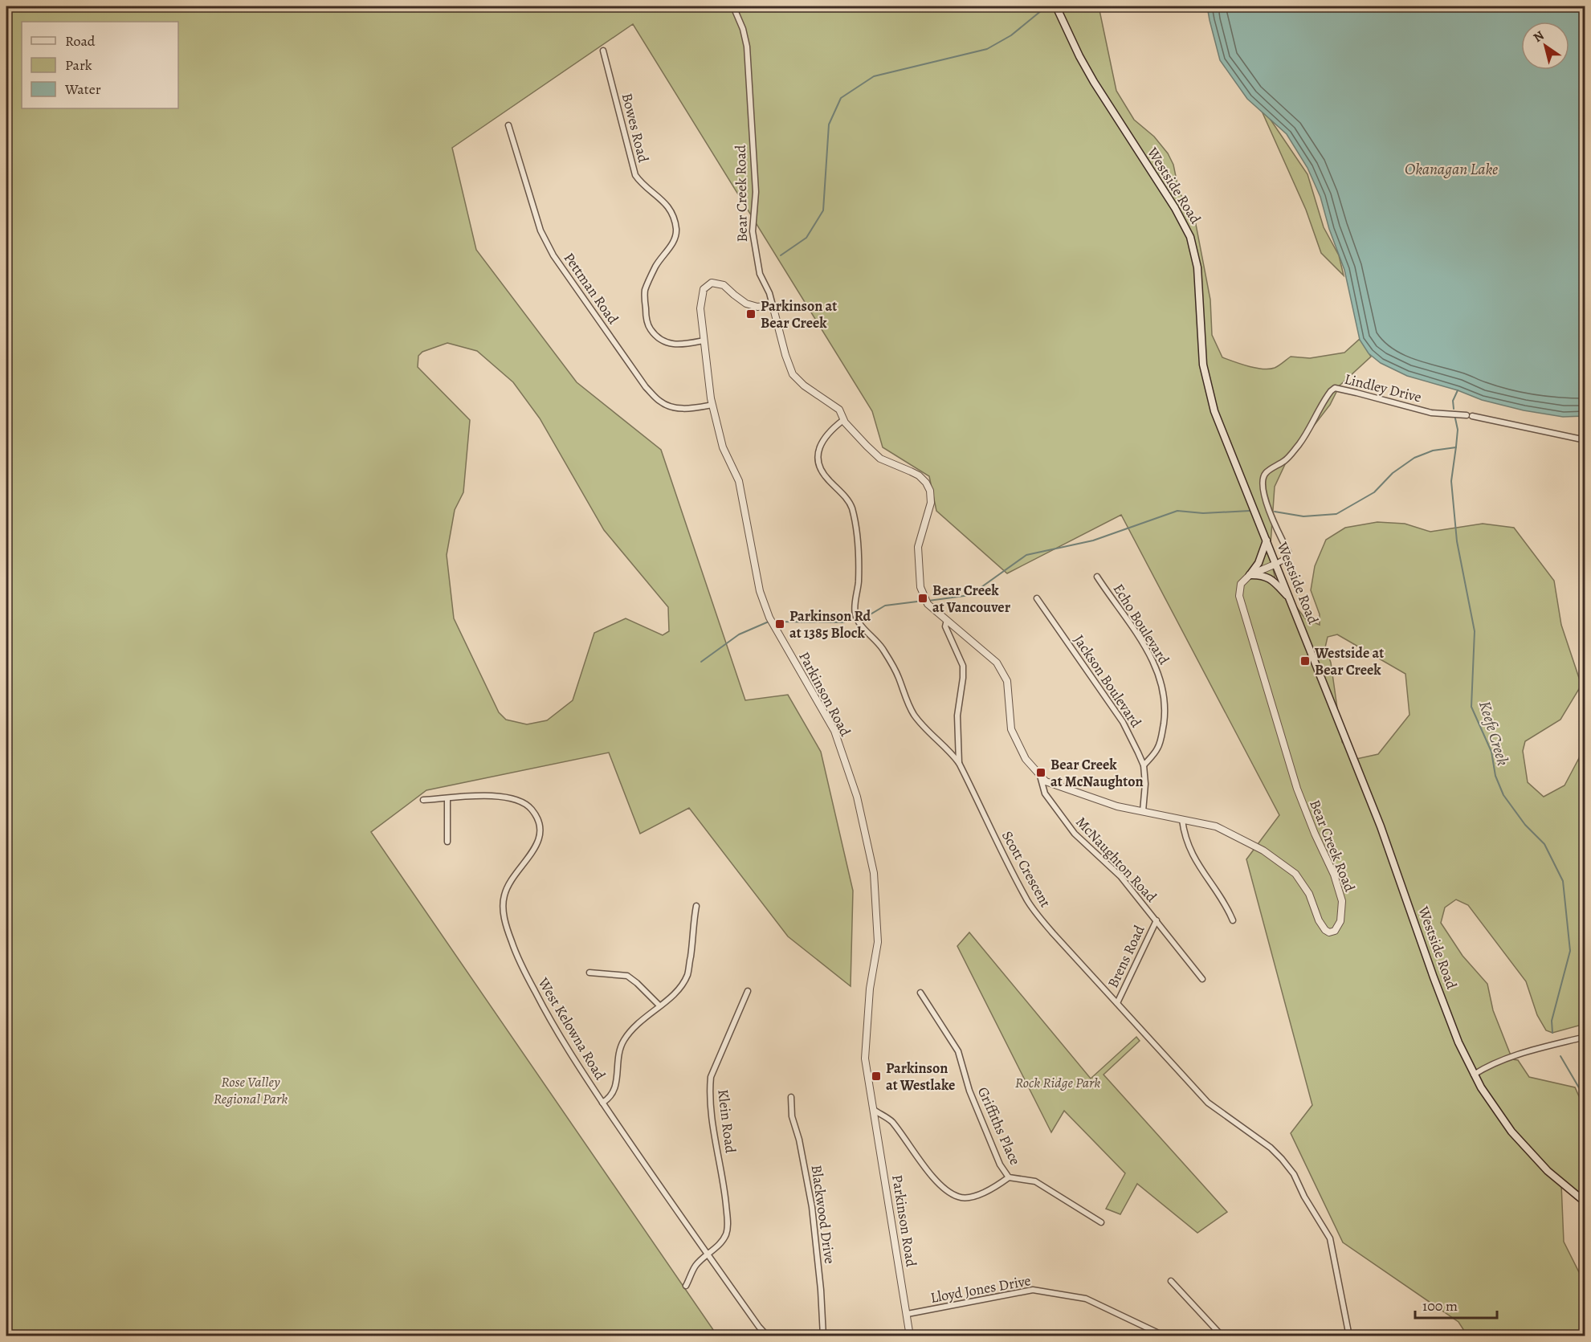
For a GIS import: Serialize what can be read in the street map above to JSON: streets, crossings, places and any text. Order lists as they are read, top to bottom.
{
  "streets": {
    "main road": ["Westside Road"],
    "street": [
      "Bowes Road",
      "Bear Creek Road",
      "Pettman Road",
      "Lindley Drive",
      "Echo Boulevard",
      "Jackson Boulevard",
      "Parkinson Road",
      "McNaughton Road",
      "Scott Crescent",
      "Brens Road",
      "West Kelowna Road",
      "Klein Road",
      "Griffiths Place",
      "Blackwood Drive",
      "Lloyd Jones Drive"
    ]
  },
  "crossings": [
    ["Bowes Road", "Parkinson Road"],
    ["Westside Road", "Lindley Drive"],
    ["Bear Creek Road", "Jackson Boulevard"],
    ["Bear Creek Road", "Parkinson Road"],
    ["Bear Creek Road", "McNaughton Road"],
    ["Bear Creek Road", "Scott Crescent"],
    ["Pettman Road", "Parkinson Road"],
    ["Echo Boulevard", "Jackson Boulevard"],
    ["Parkinson Road", "Griffiths Place"],
    ["Parkinson Road", "Lloyd Jones Drive"],
    ["McNaughton Road", "Brens Road"],
    ["Scott Crescent", "Brens Road"],
    ["West Kelowna Road", "Klein Road"]
  ],
  "water": ["Okanagan Lake", "Keefe Creek"],
  "parks": ["Rose Valley Regional Park", "Rock Ridge Park"],
  "places": {
    "transit": [
      "Parkinson at Bear Creek",
      "Bear Creek at Vancouver",
      "Parkinson Rd at 1385 Block",
      "Westside at Bear Creek",
      "Bear Creek at McNaughton",
      "Parkinson at Westlake"
    ]
  },
  "legend": ["Road", "Park", "Water"],
  "scale_bar": "100 m",
  "north": "top left"
}
